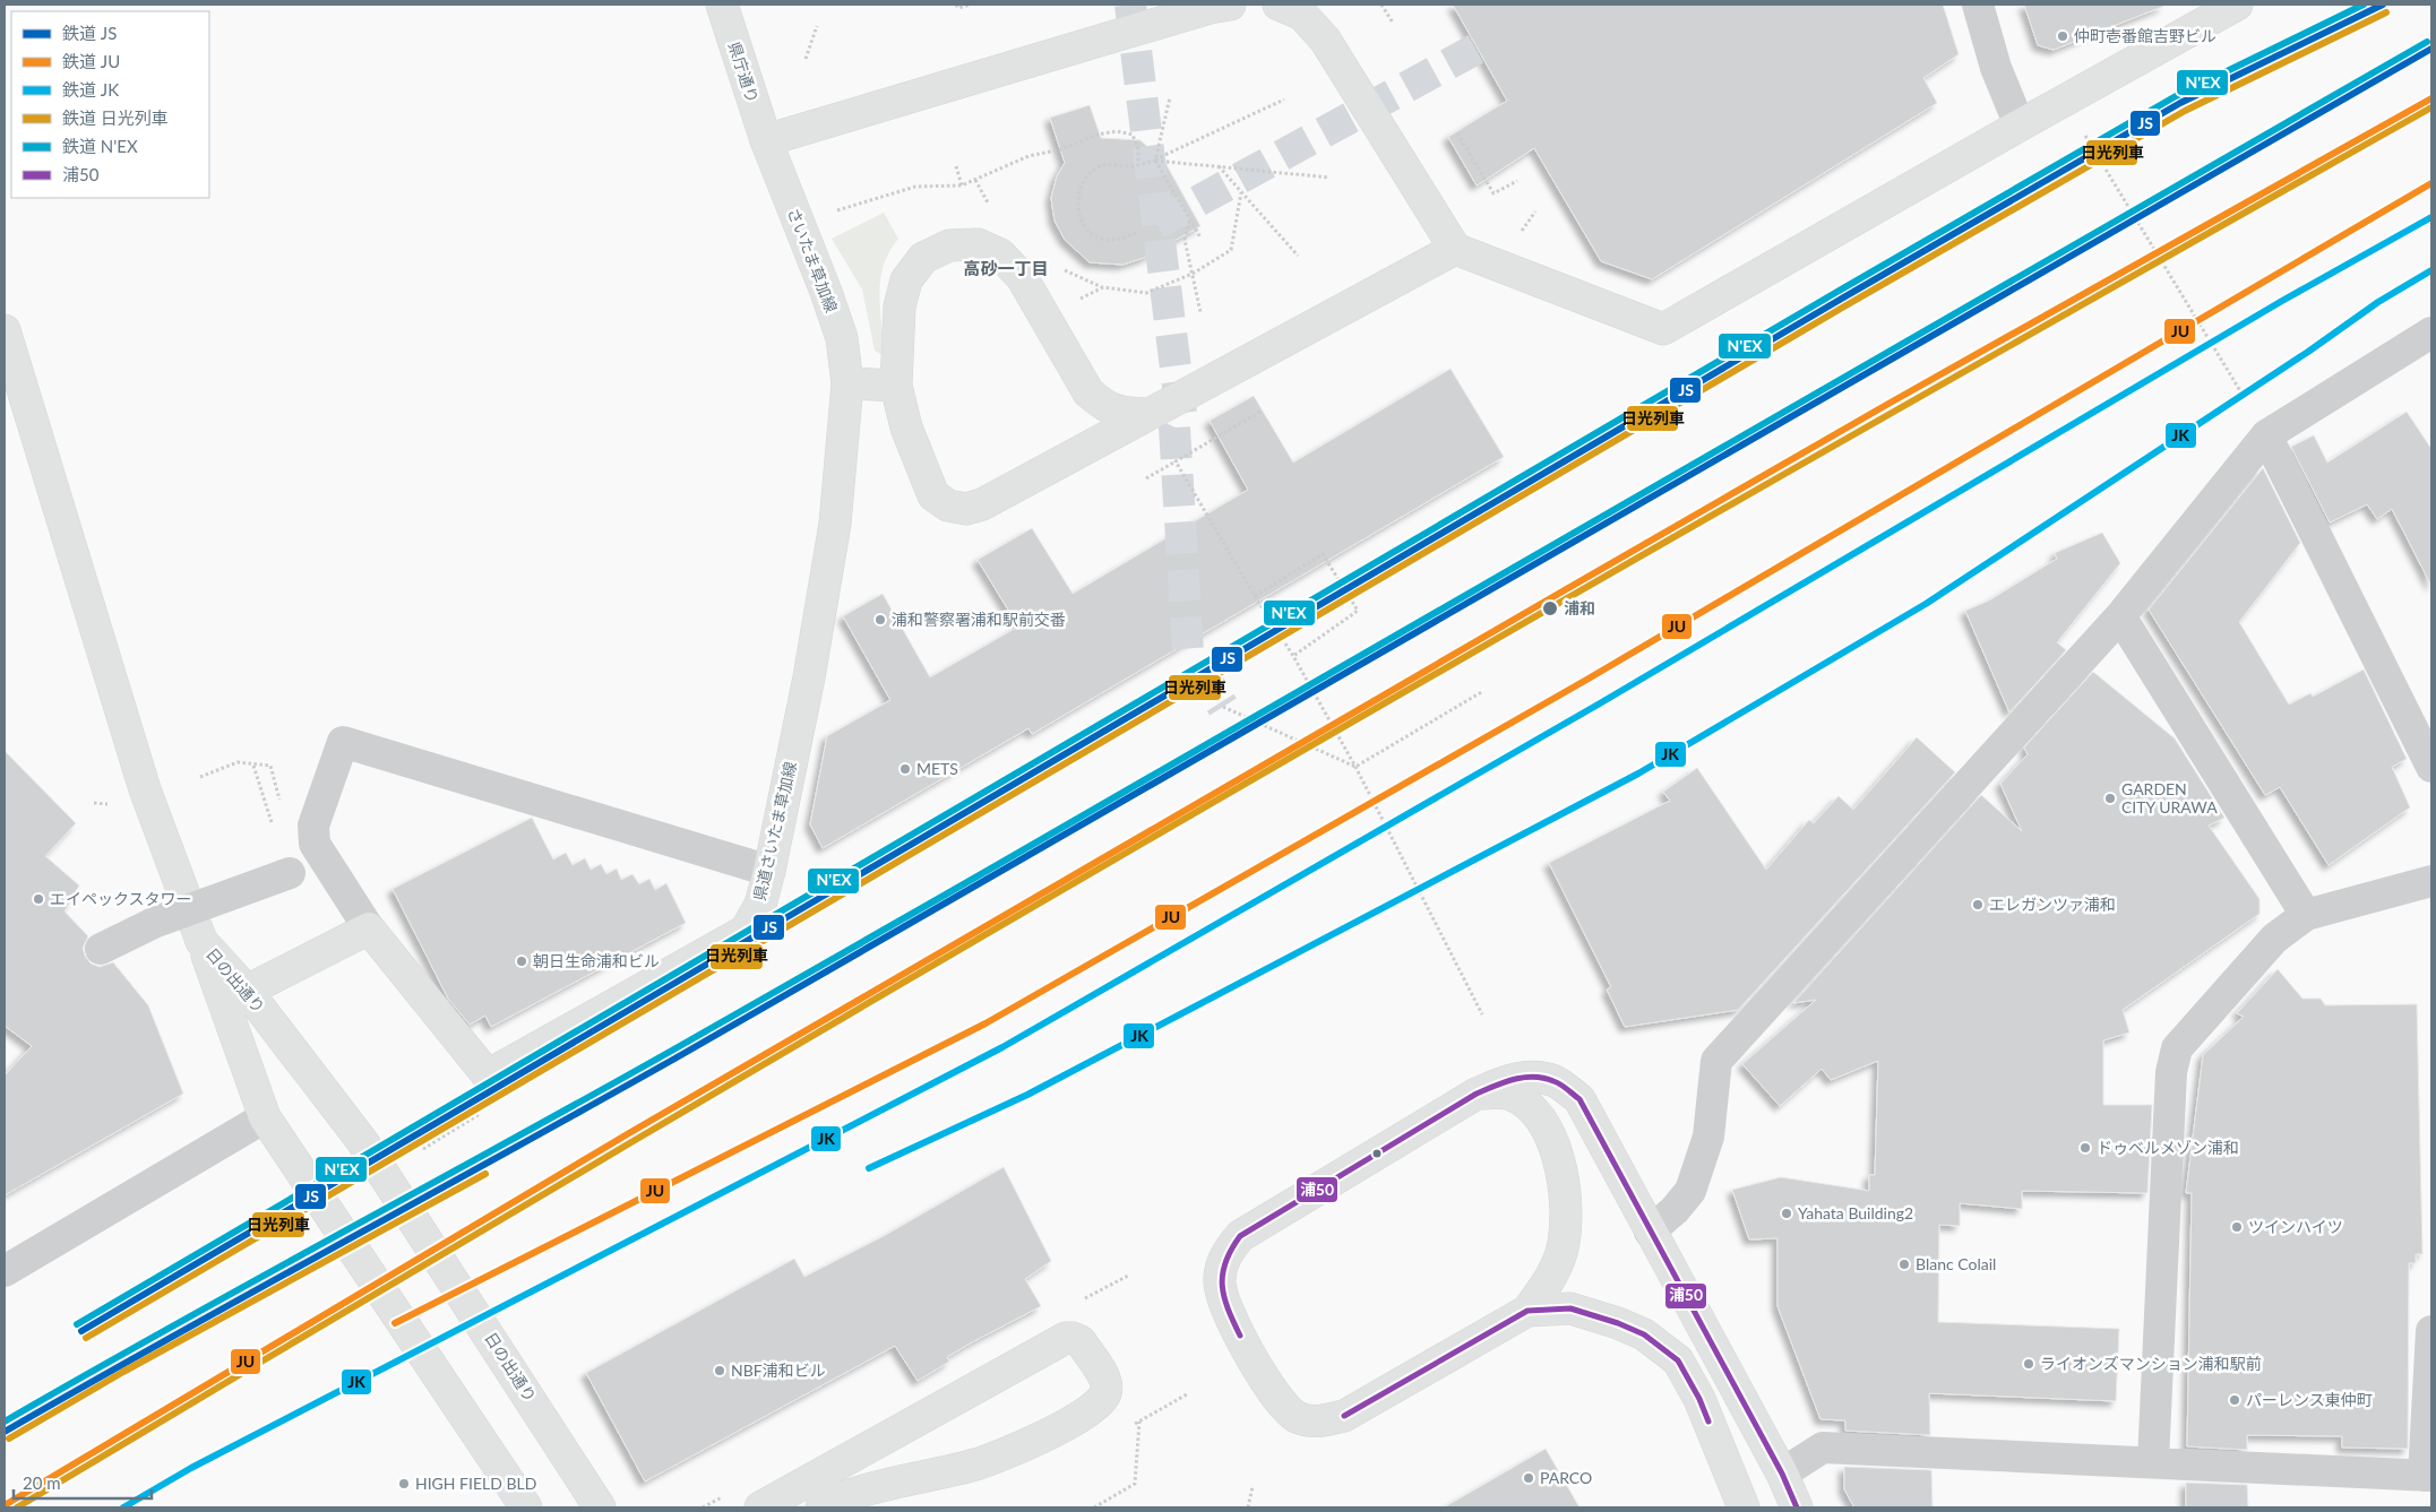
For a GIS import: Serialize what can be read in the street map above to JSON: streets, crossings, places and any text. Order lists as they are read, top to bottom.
{
  "streets": {
    "street": [
      "県庁通り",
      "さいたま草加線",
      "県道さいたま草加線",
      "日の出通り"
    ]
  },
  "crossings": [
    ["県庁通り", "さいたま草加線"],
    ["さいたま草加線", "県道さいたま草加線"]
  ],
  "districts": ["高砂一丁目"],
  "places": [
    "仲町壱番館吉野ビル",
    "浦和",
    "浦和警察署浦和駅前交番",
    "METS",
    "GARDEN CITY URAWA",
    "エイペックスタワー",
    "エレガンツァ浦和",
    "朝日生命浦和ビル",
    "ドゥベルメゾン浦和",
    "Yahata Building2",
    "ツインハイツ",
    "Blanc Colail",
    "ライオンズマンション浦和駅前",
    "NBF浦和ビル",
    "パーレンス東仲町",
    "PARCO",
    "HIGH FIELD BLD"
  ],
  "lines": [
    "rail line JS",
    "rail line N'EX",
    "rail line 日光列車",
    "rail line JU",
    "rail line JK",
    "transit line 浦50"
  ],
  "legend": [
    "鉄道 JS",
    "鉄道 JU",
    "鉄道 JK",
    "鉄道 日光列車",
    "鉄道 N'EX",
    "浦50"
  ],
  "scale_bar": "20 m"
}
